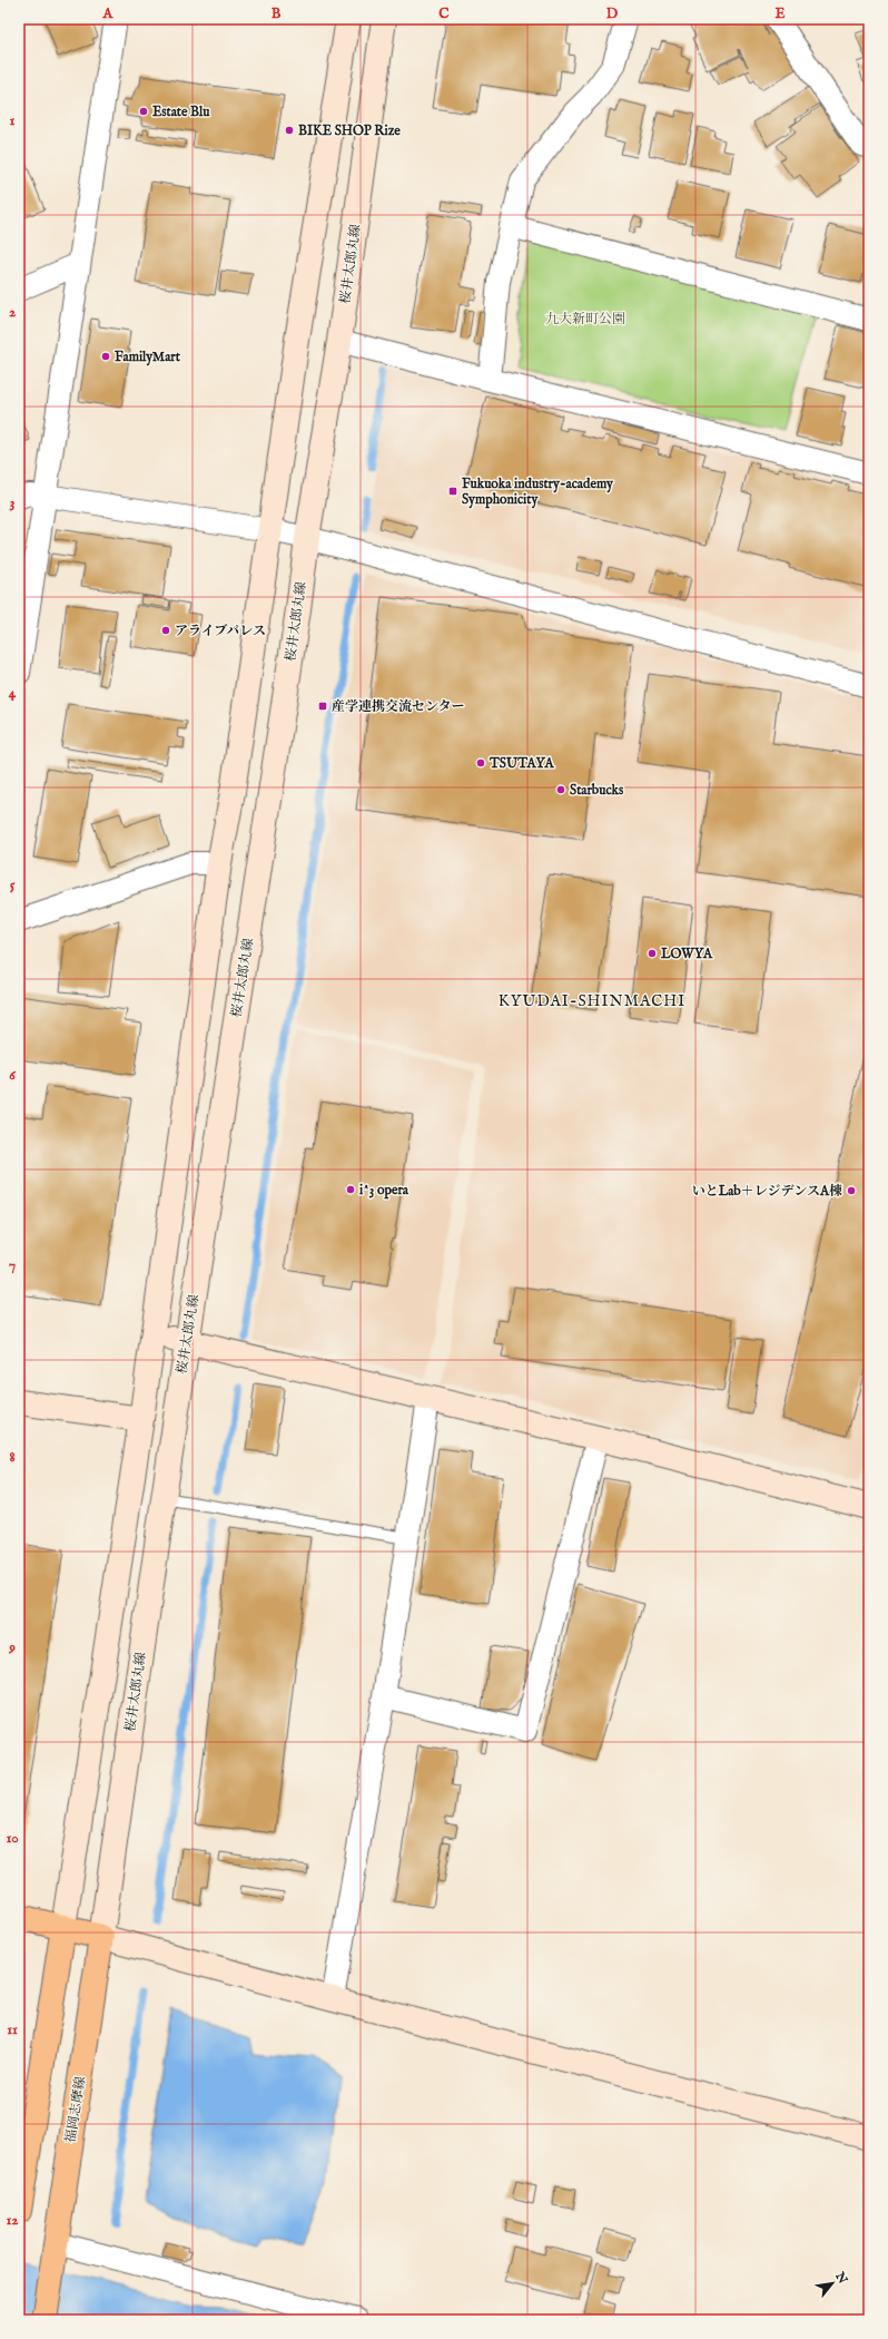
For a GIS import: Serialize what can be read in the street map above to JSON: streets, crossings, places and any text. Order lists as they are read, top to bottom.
{
  "streets": {
    "main road": ["桜井太郎丸線", "福岡志摩線"]
  },
  "crossings": [
    ["桜井太郎丸線", "福岡志摩線"]
  ],
  "districts": ["KYUDAI-SHINMACHI"],
  "parks": ["九大新町公園"],
  "places": {
    "other": [
      "Estate Blu",
      "BIKE SHOP Rize",
      "FamilyMart",
      "アライブパレス",
      "TSUTAYA",
      "Starbucks",
      "LOWYA",
      "i^3 opera",
      "いとLab＋レジデンスA棟"
    ],
    "transit": ["Fukuoka industry-academy Symphonicity", "産学連携交流センター"]
  },
  "north": "top right",
  "grid": {
    "columns": [
      "A",
      "B",
      "C",
      "D",
      "E"
    ],
    "rows": [
      "1",
      "2",
      "3",
      "4",
      "5",
      "6",
      "7",
      "8",
      "9",
      "10",
      "11",
      "12"
    ]
  }
}
